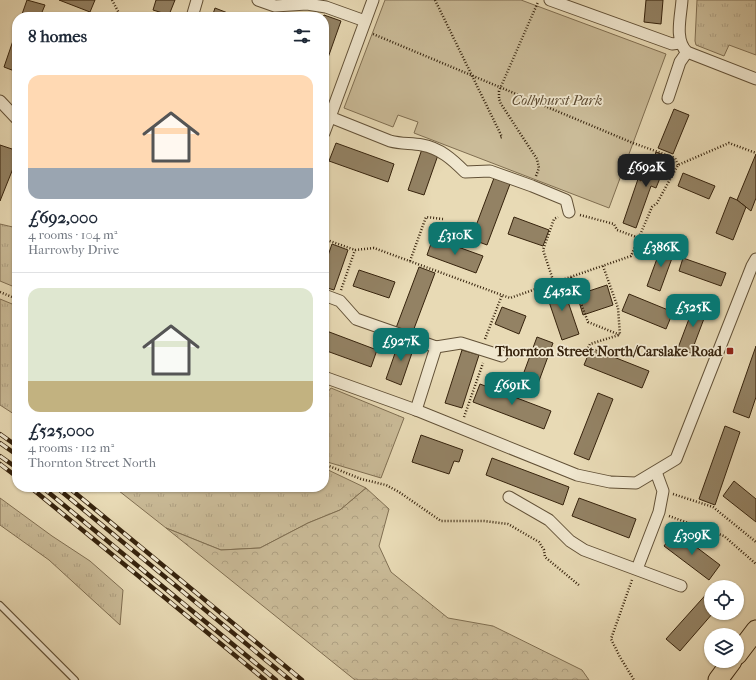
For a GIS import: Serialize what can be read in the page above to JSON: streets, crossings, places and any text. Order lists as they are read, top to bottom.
{
  "parks": ["Collyhurst Park"],
  "places": {
    "transit": ["Thornton Street North/Carslake Road"]
  },
  "page": {
    "heading": "8 homes",
    "list": [
      {
        "name": "£692,000",
        "note": "4 rooms · 104 m² · Harrowby Drive"
      },
      {
        "name": "£525,000",
        "note": "4 rooms · 112 m² · Thornton Street North"
      }
    ],
    "price": [
      "£692K",
      "£310K",
      "£386K",
      "£452K",
      "£525K",
      "£927K",
      "£691K",
      "£309K"
    ]
  }
}
